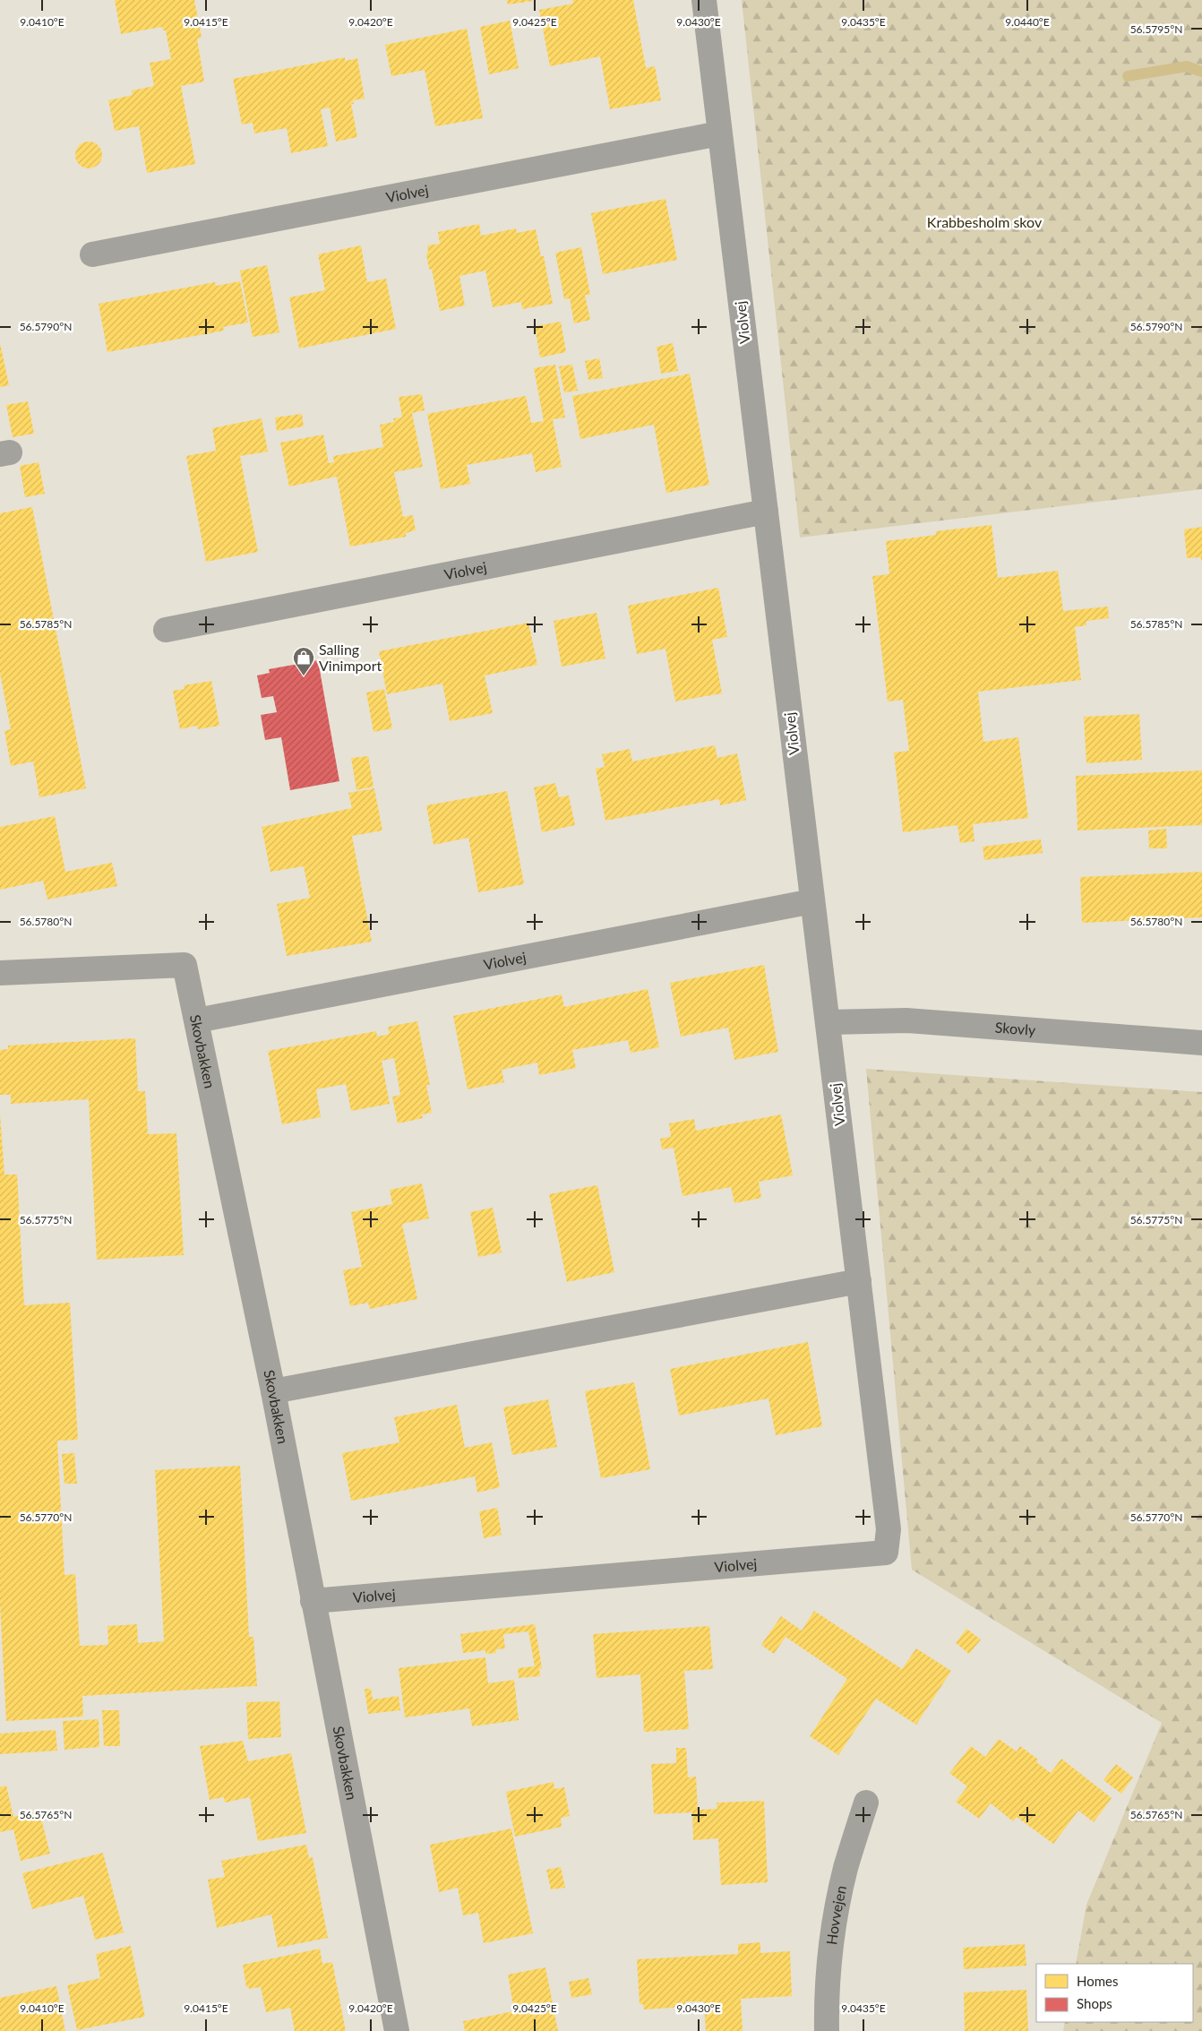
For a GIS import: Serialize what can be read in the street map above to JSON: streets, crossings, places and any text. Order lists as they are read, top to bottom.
{
  "streets": {
    "street": [
      "Violvej",
      "Skovly",
      "Skovbakken",
      "Hovvejen"
    ]
  },
  "crossings": [
    ["Violvej", "Skovly"],
    ["Violvej", "Skovbakken"]
  ],
  "parks": ["Krabbesholm skov"],
  "places": {
    "shop": ["Salling Vinimport"]
  },
  "legend": ["Homes", "Shops"],
  "coordinates": [
    "9.0410°E",
    "9.0415°E",
    "9.0420°E",
    "9.0425°E",
    "9.0430°E",
    "9.0435°E",
    "9.0440°E",
    "56.5795°N",
    "56.5790°N",
    "56.5785°N",
    "56.5780°N",
    "56.5775°N",
    "56.5770°N",
    "56.5765°N"
  ]
}
